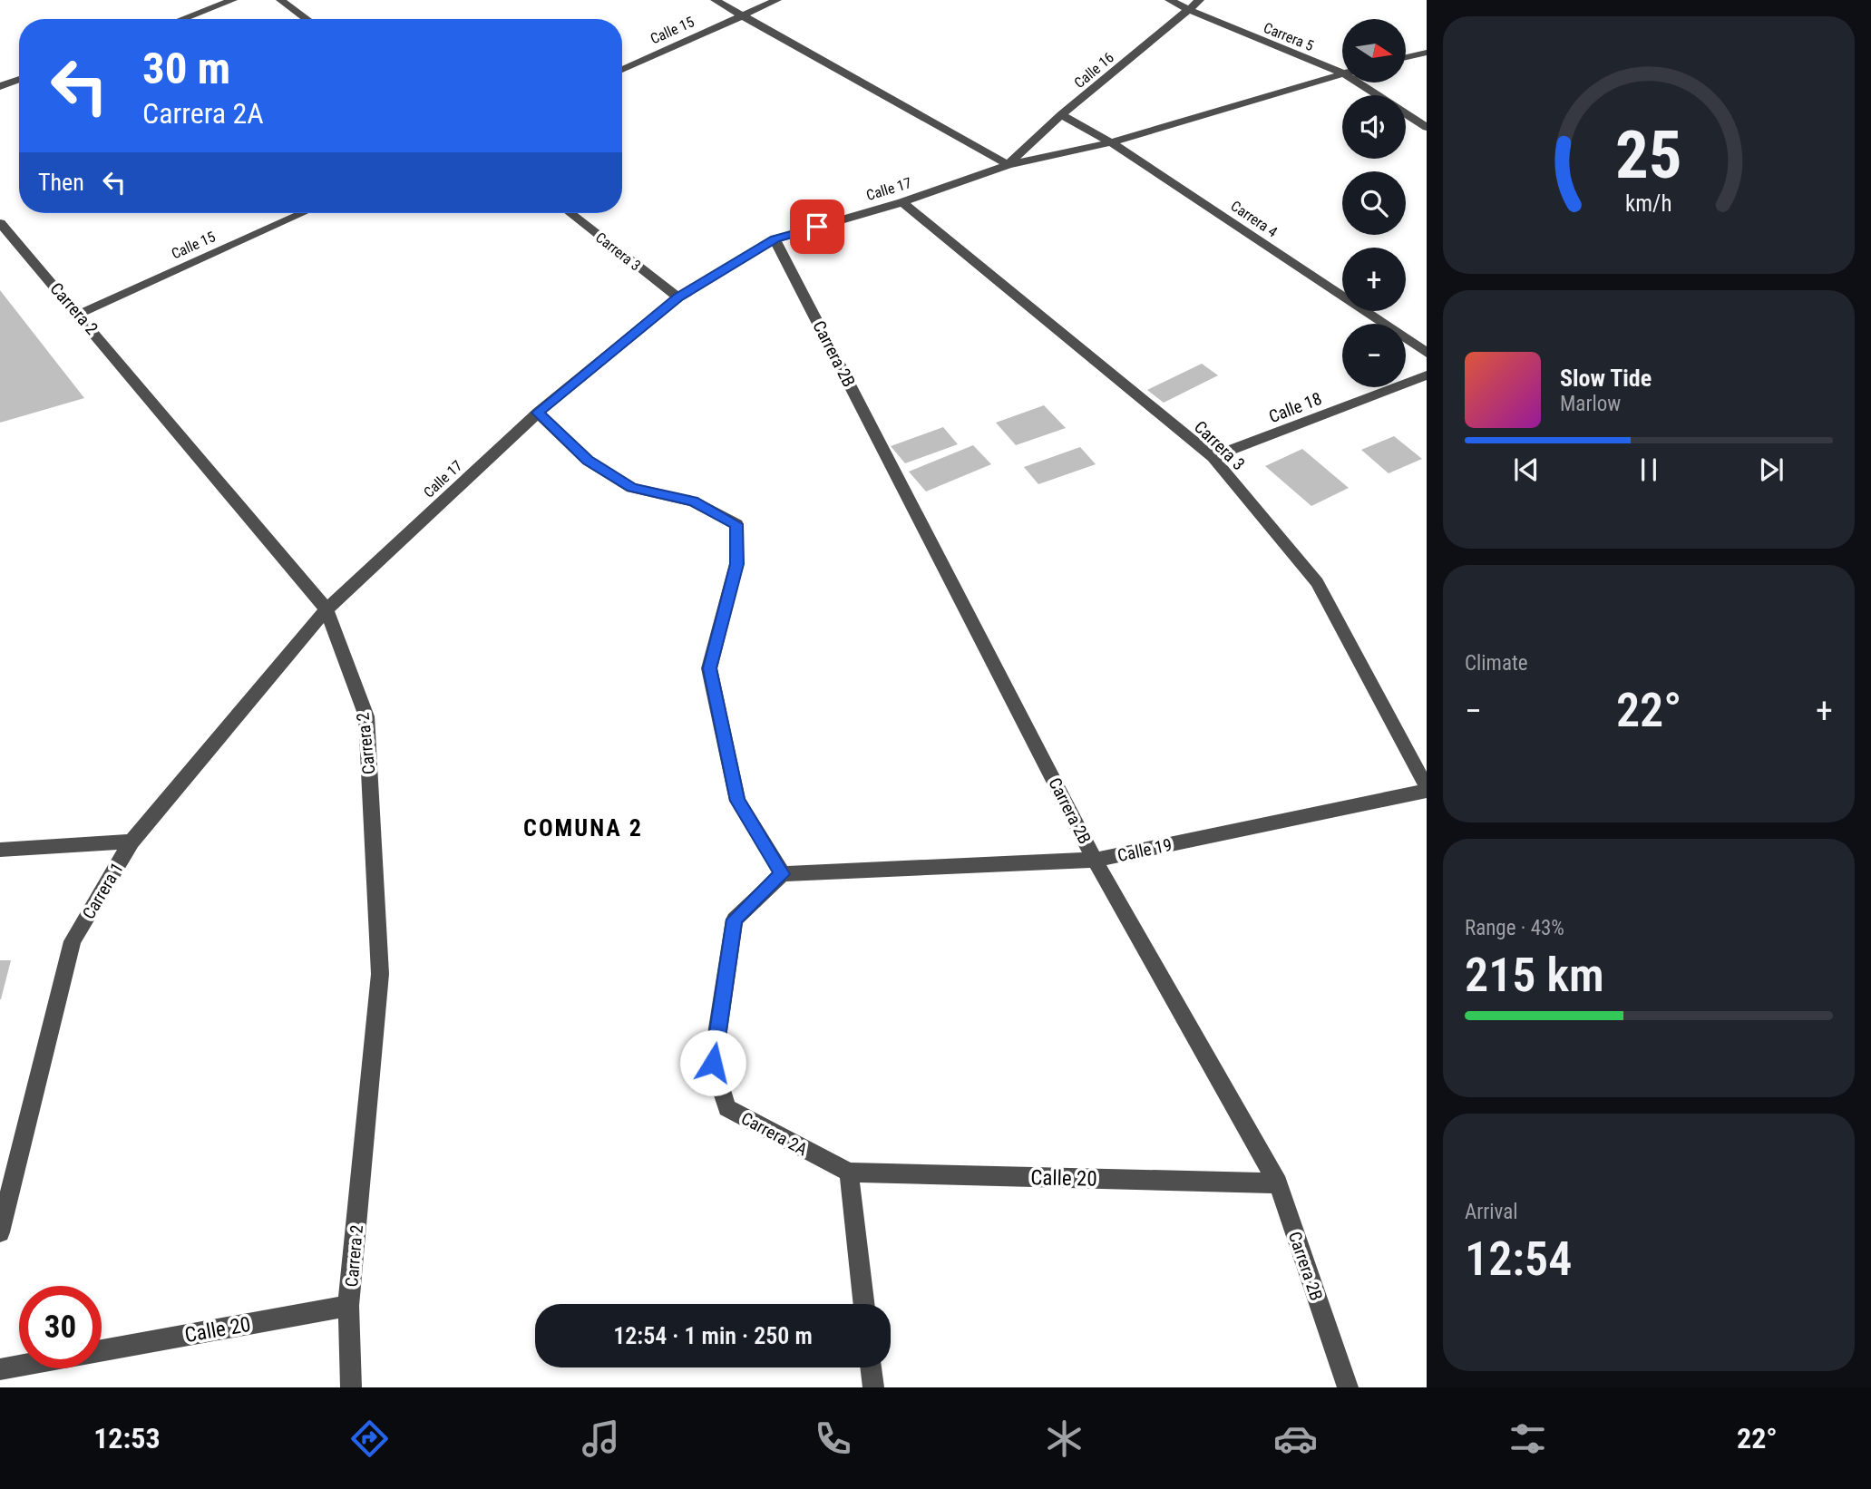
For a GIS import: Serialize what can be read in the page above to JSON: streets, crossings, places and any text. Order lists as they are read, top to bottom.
{
  "streets": {
    "street": [
      "Calle 15",
      "Carrera 5",
      "Calle 16",
      "Calle 17",
      "Carrera 4",
      "Carrera 3",
      "Carrera 2",
      "Carrera 2B",
      "Calle 18",
      "Calle 19",
      "Carrera 1",
      "Carrera 2A",
      "Calle 20"
    ]
  },
  "crossings": [
    ["Calle 15", "Carrera 2"],
    ["Carrera 5", "Calle 16"],
    ["Calle 16", "Calle 17"],
    ["Calle 16", "Carrera 4"],
    ["Calle 17", "Carrera 4"],
    ["Calle 17", "Carrera 3"],
    ["Calle 17", "Carrera 2"],
    ["Calle 17", "Carrera 2B"],
    ["Calle 17", "Carrera 1"],
    ["Carrera 3", "Calle 18"],
    ["Carrera 3", "Calle 19"],
    ["Carrera 2", "Carrera 1"],
    ["Carrera 2", "Calle 20"],
    ["Carrera 2B", "Calle 19"],
    ["Carrera 2B", "Calle 20"],
    ["Calle 19", "Carrera 2A"],
    ["Carrera 2A", "Calle 20"]
  ],
  "districts": ["COMUNA 2"],
  "north": "right",
  "page": {
    "map_buttons": ["+", "−"],
    "turn": ["30 m", "Carrera 2A"],
    "then": "Then",
    "song": ["Slow Tide", "Marlow"],
    "tile": [
      "Climate",
      ["Range · 43%", "215 km"],
      ["Arrival", "12:54"]
    ],
    "heat": ["−", "22°", "+"],
    "limit": "30",
    "trip": "12:54 · 1 min · 250 m",
    "tabs": ["12:53", "22°"],
    "gauge": ["25", "km/h"]
  }
}
